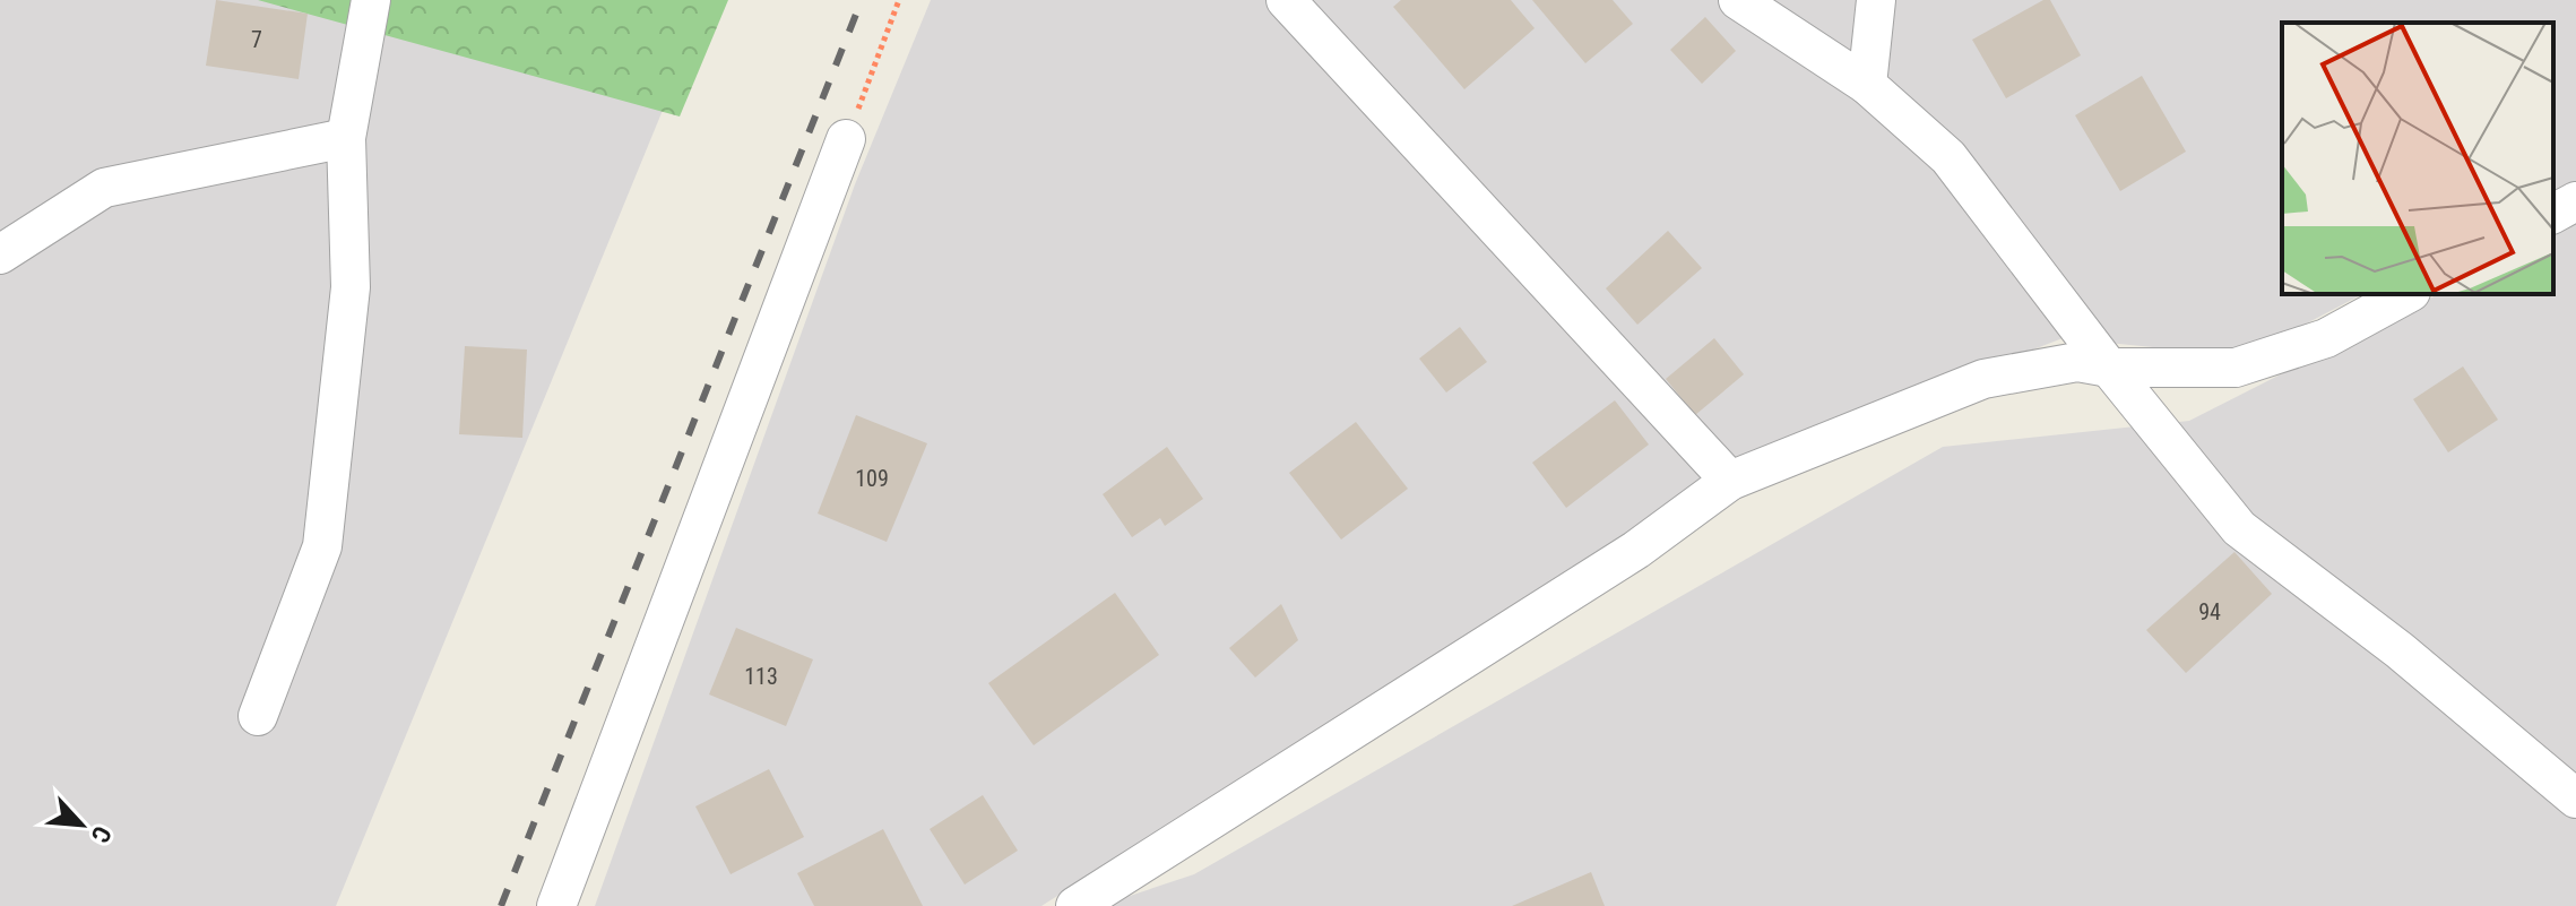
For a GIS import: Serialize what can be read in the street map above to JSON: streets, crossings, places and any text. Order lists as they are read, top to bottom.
{
  "house_numbers": [
    "7",
    "109",
    "94",
    "113"
  ],
  "north": "bottom right"
}
